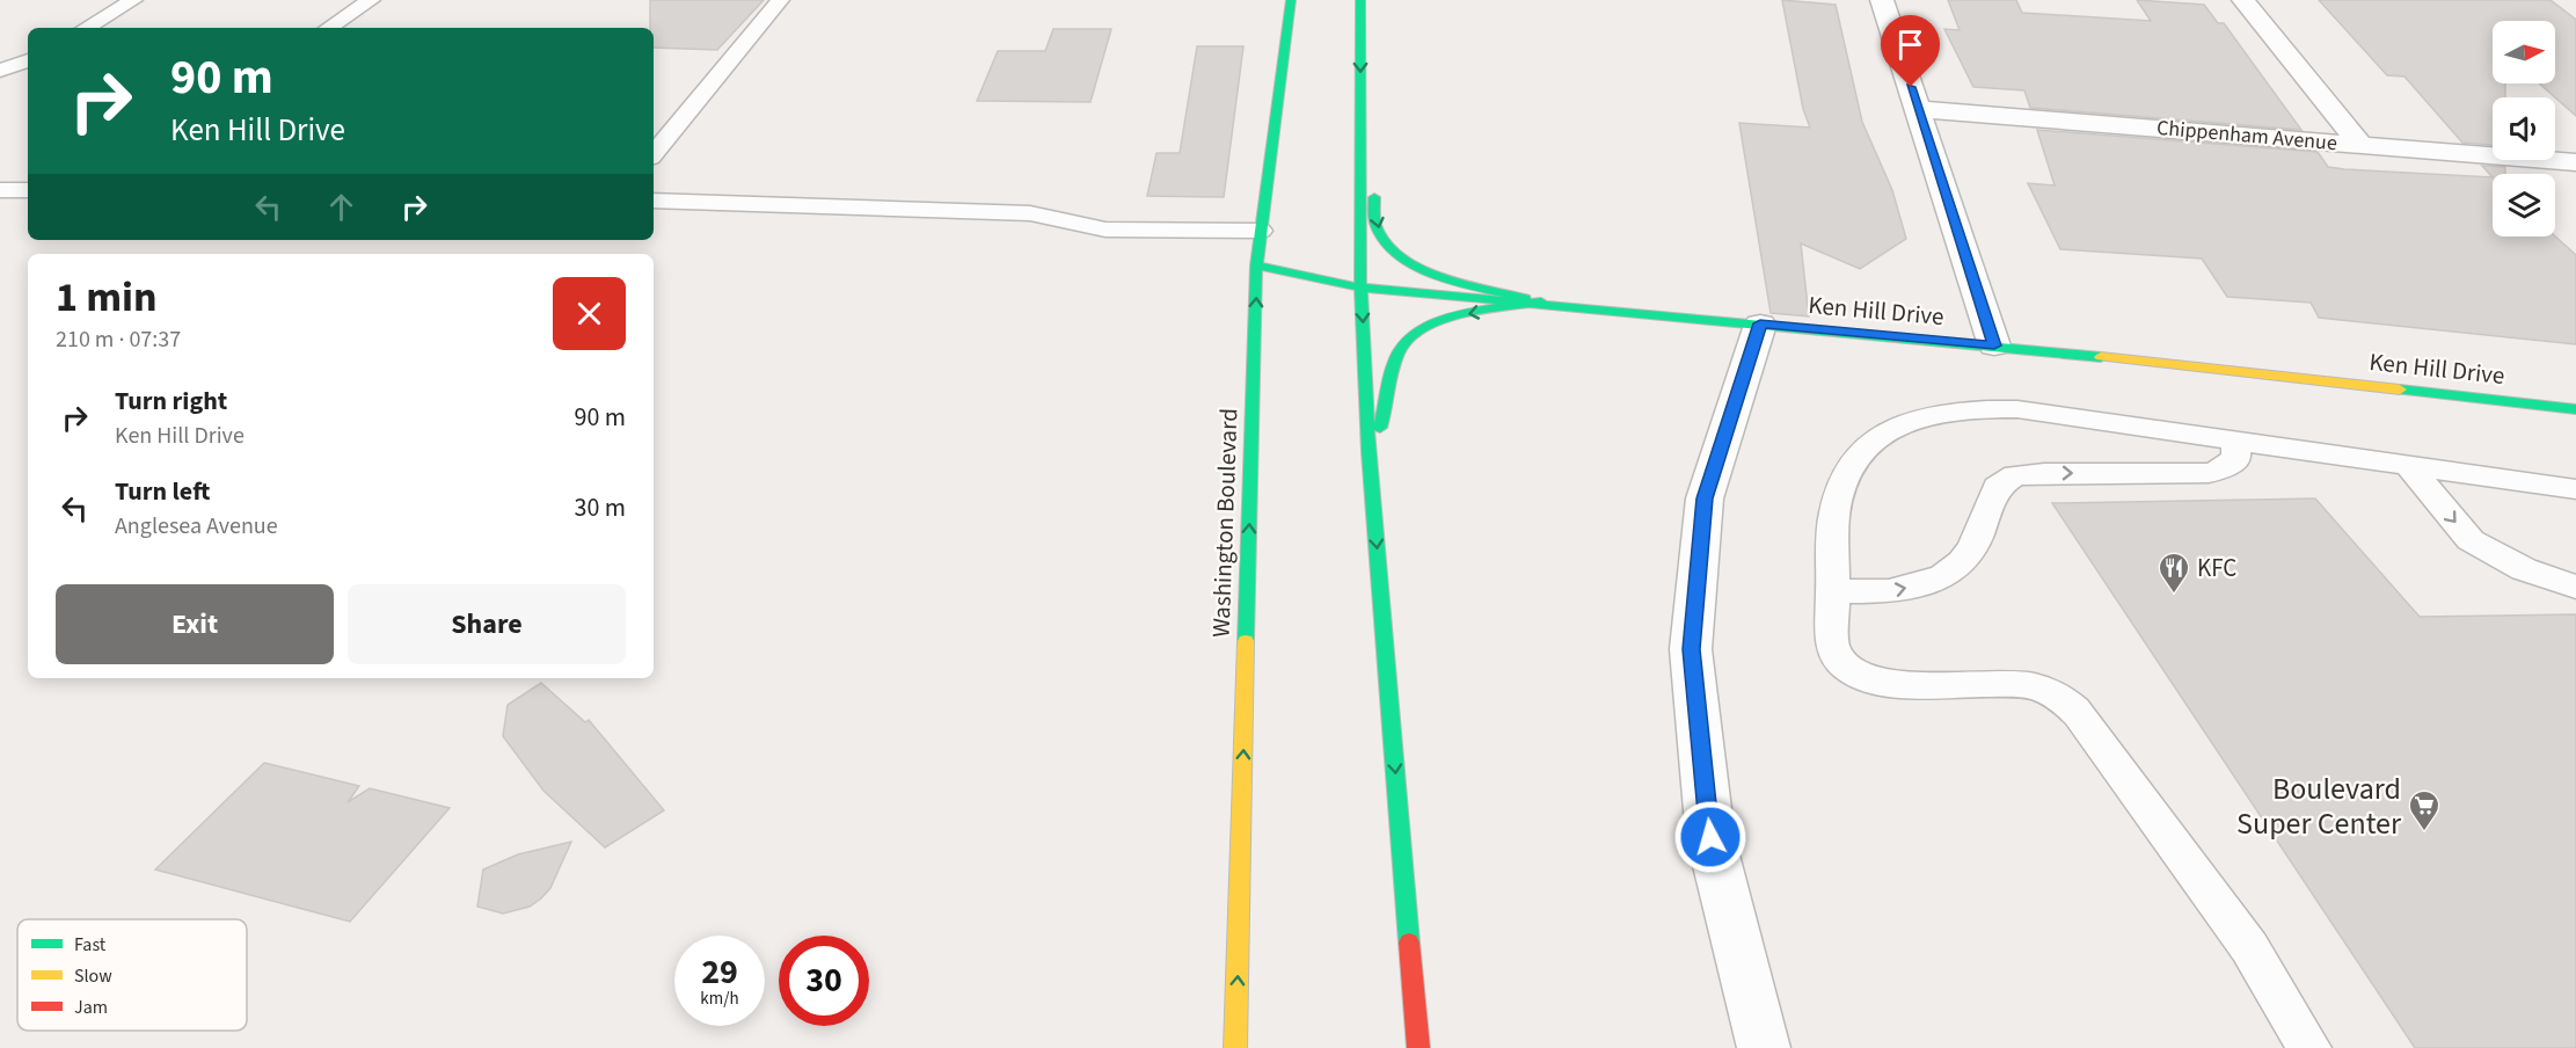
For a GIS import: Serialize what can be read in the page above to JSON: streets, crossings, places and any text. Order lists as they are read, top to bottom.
{
  "streets": {
    "main road": ["Ken Hill Drive", "Washington Boulevard"],
    "street": ["Chippenham Avenue"]
  },
  "crossings": [
    ["Ken Hill Drive", "Washington Boulevard"]
  ],
  "places": {
    "restaurant": ["KFC"],
    "supermarket": ["Boulevard Super Center"]
  },
  "legend": ["Fast", "Slow", "Jam"],
  "north": "right",
  "page": {
    "turn": ["90 m", "Ken Hill Drive"],
    "heading": ["1 min", "210 m · 07:37"],
    "list": [
      {
        "name": "Turn right",
        "note": "Ken Hill Drive",
        "value": "90 m"
      },
      {
        "name": "Turn left",
        "note": "Anglesea Avenue",
        "value": "30 m"
      }
    ],
    "buttons": ["Exit", "Share"],
    "speed": "29 km/h",
    "limit": "30"
  }
}
